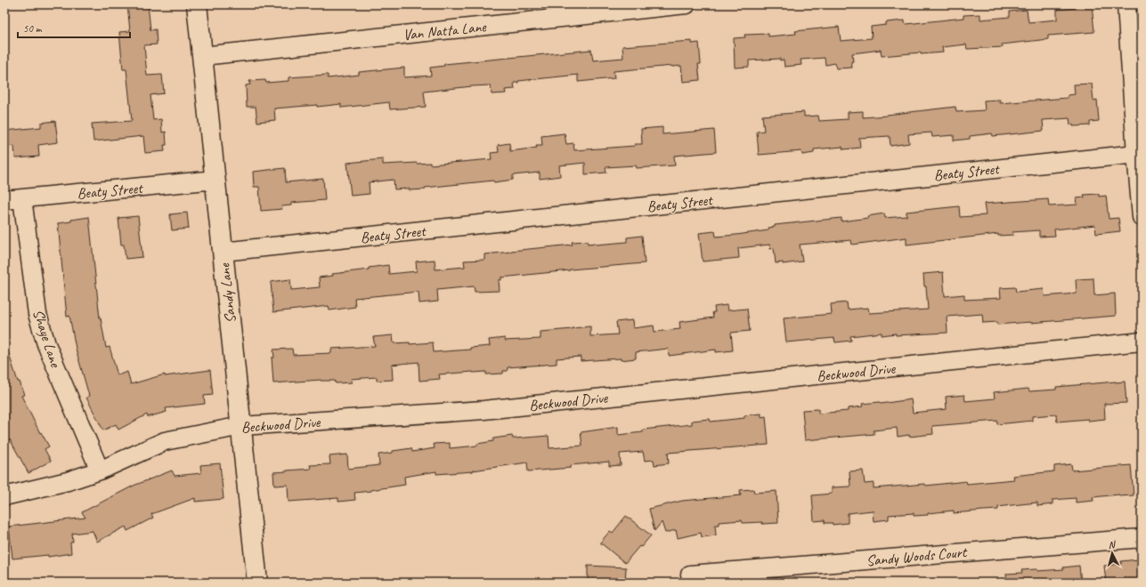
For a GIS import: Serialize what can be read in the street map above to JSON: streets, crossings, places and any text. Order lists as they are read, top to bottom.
{
  "streets": {
    "street": [
      "Van Natta Lane",
      "Beaty Street",
      "Sandy Lane",
      "Shaye Lane",
      "Beckwood Drive",
      "Sandy Woods Court"
    ]
  },
  "crossings": [
    ["Van Natta Lane", "Sandy Lane"],
    ["Beaty Street", "Sandy Lane"],
    ["Beaty Street", "Shaye Lane"],
    ["Sandy Lane", "Beckwood Drive"],
    ["Shaye Lane", "Beckwood Drive"]
  ],
  "scale_bar": "50 m",
  "north": "top"
}
